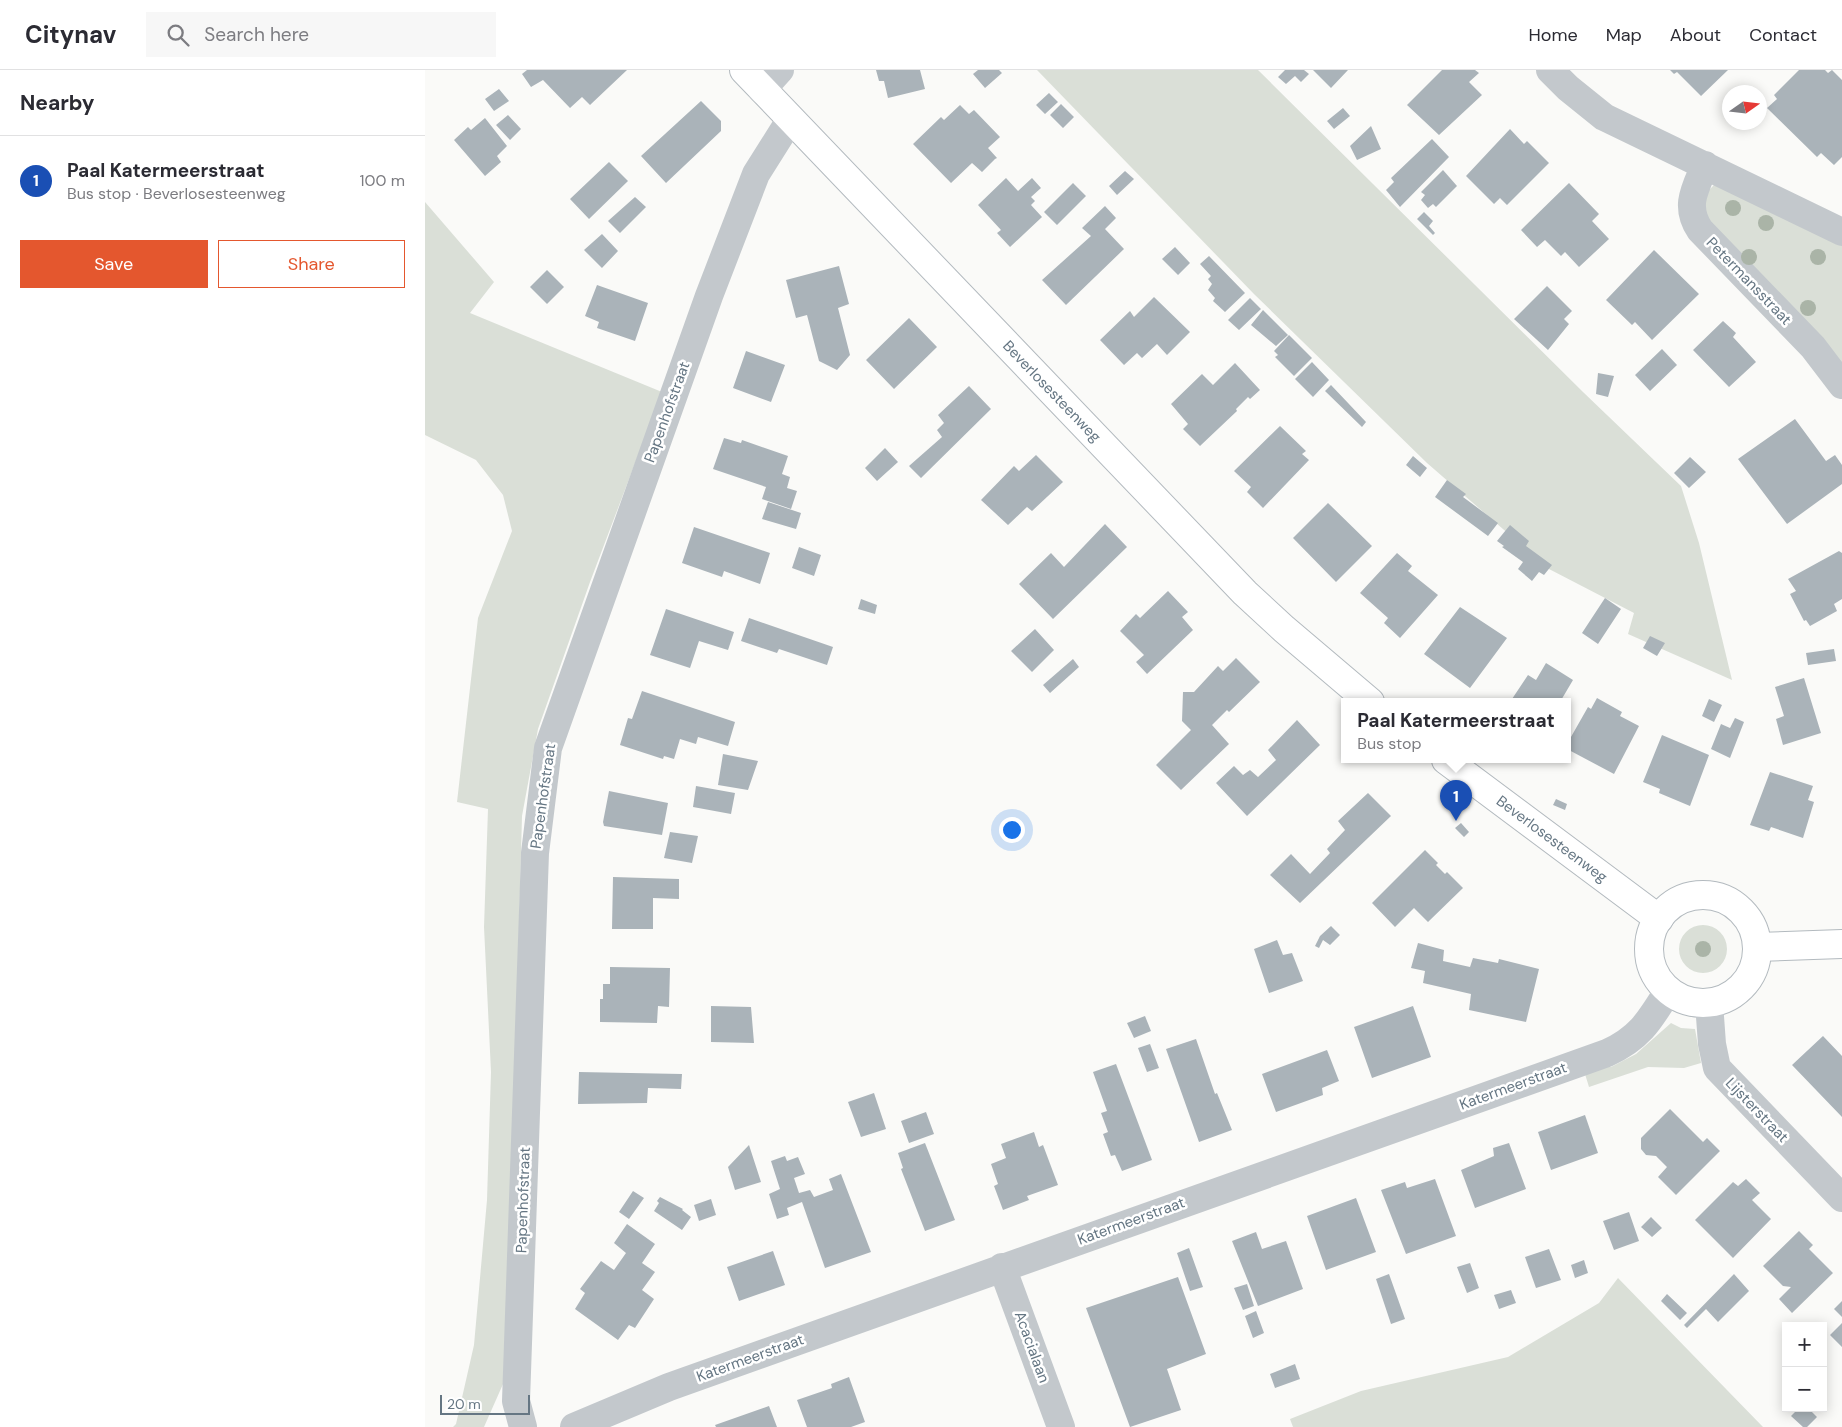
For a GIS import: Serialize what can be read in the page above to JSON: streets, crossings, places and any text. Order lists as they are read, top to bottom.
{
  "streets": {
    "street": [
      "Petermansstraat",
      "Beverlosesteenweg",
      "Papenhofstraat",
      "Katermeerstraat",
      "Lijsterstraat",
      "Acacialaan"
    ]
  },
  "crossings": [
    ["Beverlosesteenweg", "Papenhofstraat"],
    ["Beverlosesteenweg", "Katermeerstraat"],
    ["Beverlosesteenweg", "Lijsterstraat"],
    ["Katermeerstraat", "Lijsterstraat"],
    ["Katermeerstraat", "Acacialaan"]
  ],
  "scale_bar": "20 m",
  "north": "right",
  "page": {
    "header": "Citynav",
    "search": "Search here",
    "nav": [
      "Home",
      "Map",
      "About",
      "Contact"
    ],
    "heading": "Nearby",
    "list": [
      {
        "mark": "1",
        "name": "Paal Katermeerstraat",
        "note": "Bus stop · Beverlosesteenweg",
        "value": "100 m"
      }
    ],
    "buttons": ["Save", "Share"],
    "popup": ["Paal Katermeerstraat", "Bus stop"],
    "pins": "1",
    "map_buttons": ["+", "−"],
    "scale": "20 m"
  }
}
